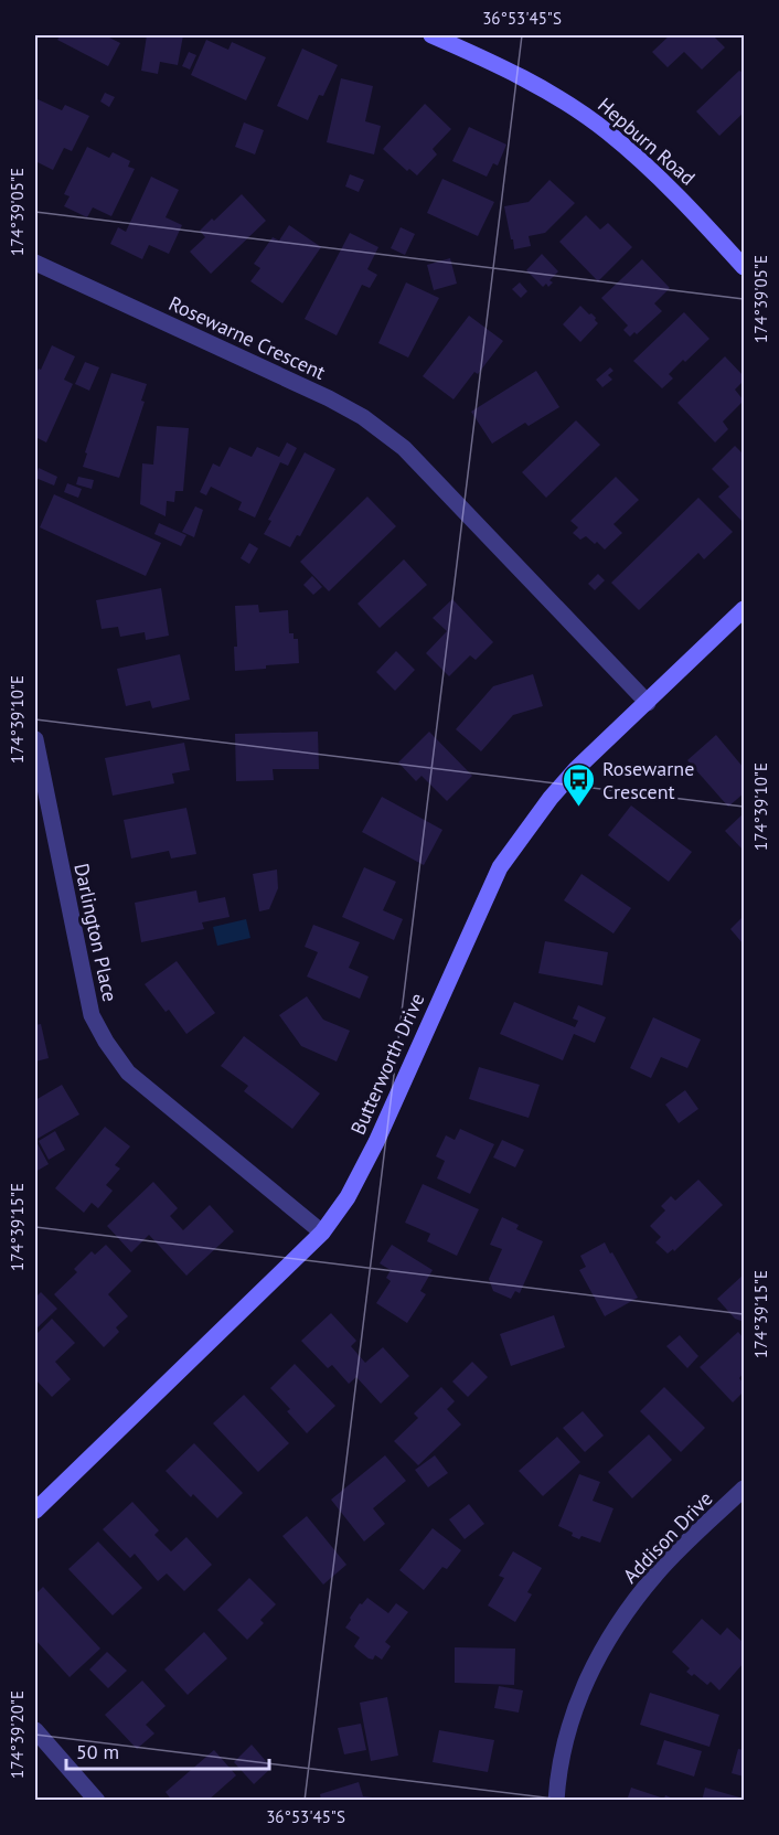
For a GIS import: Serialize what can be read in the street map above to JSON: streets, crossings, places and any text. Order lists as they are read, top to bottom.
{
  "streets": {
    "street": [
      "Hepburn Road",
      "Rosewarne Crescent",
      "Darlington Place",
      "Butterworth Drive",
      "Addison Drive"
    ]
  },
  "crossings": [
    ["Rosewarne Crescent", "Butterworth Drive"],
    ["Darlington Place", "Butterworth Drive"]
  ],
  "places": {
    "bus stop": ["Rosewarne Crescent"]
  },
  "scale_bar": "50 m",
  "coordinates": [
    "36°53'45\"S",
    "174°39'05\"E",
    "174°39'10\"E",
    "174°39'15\"E",
    "174°39'20\"E"
  ]
}
